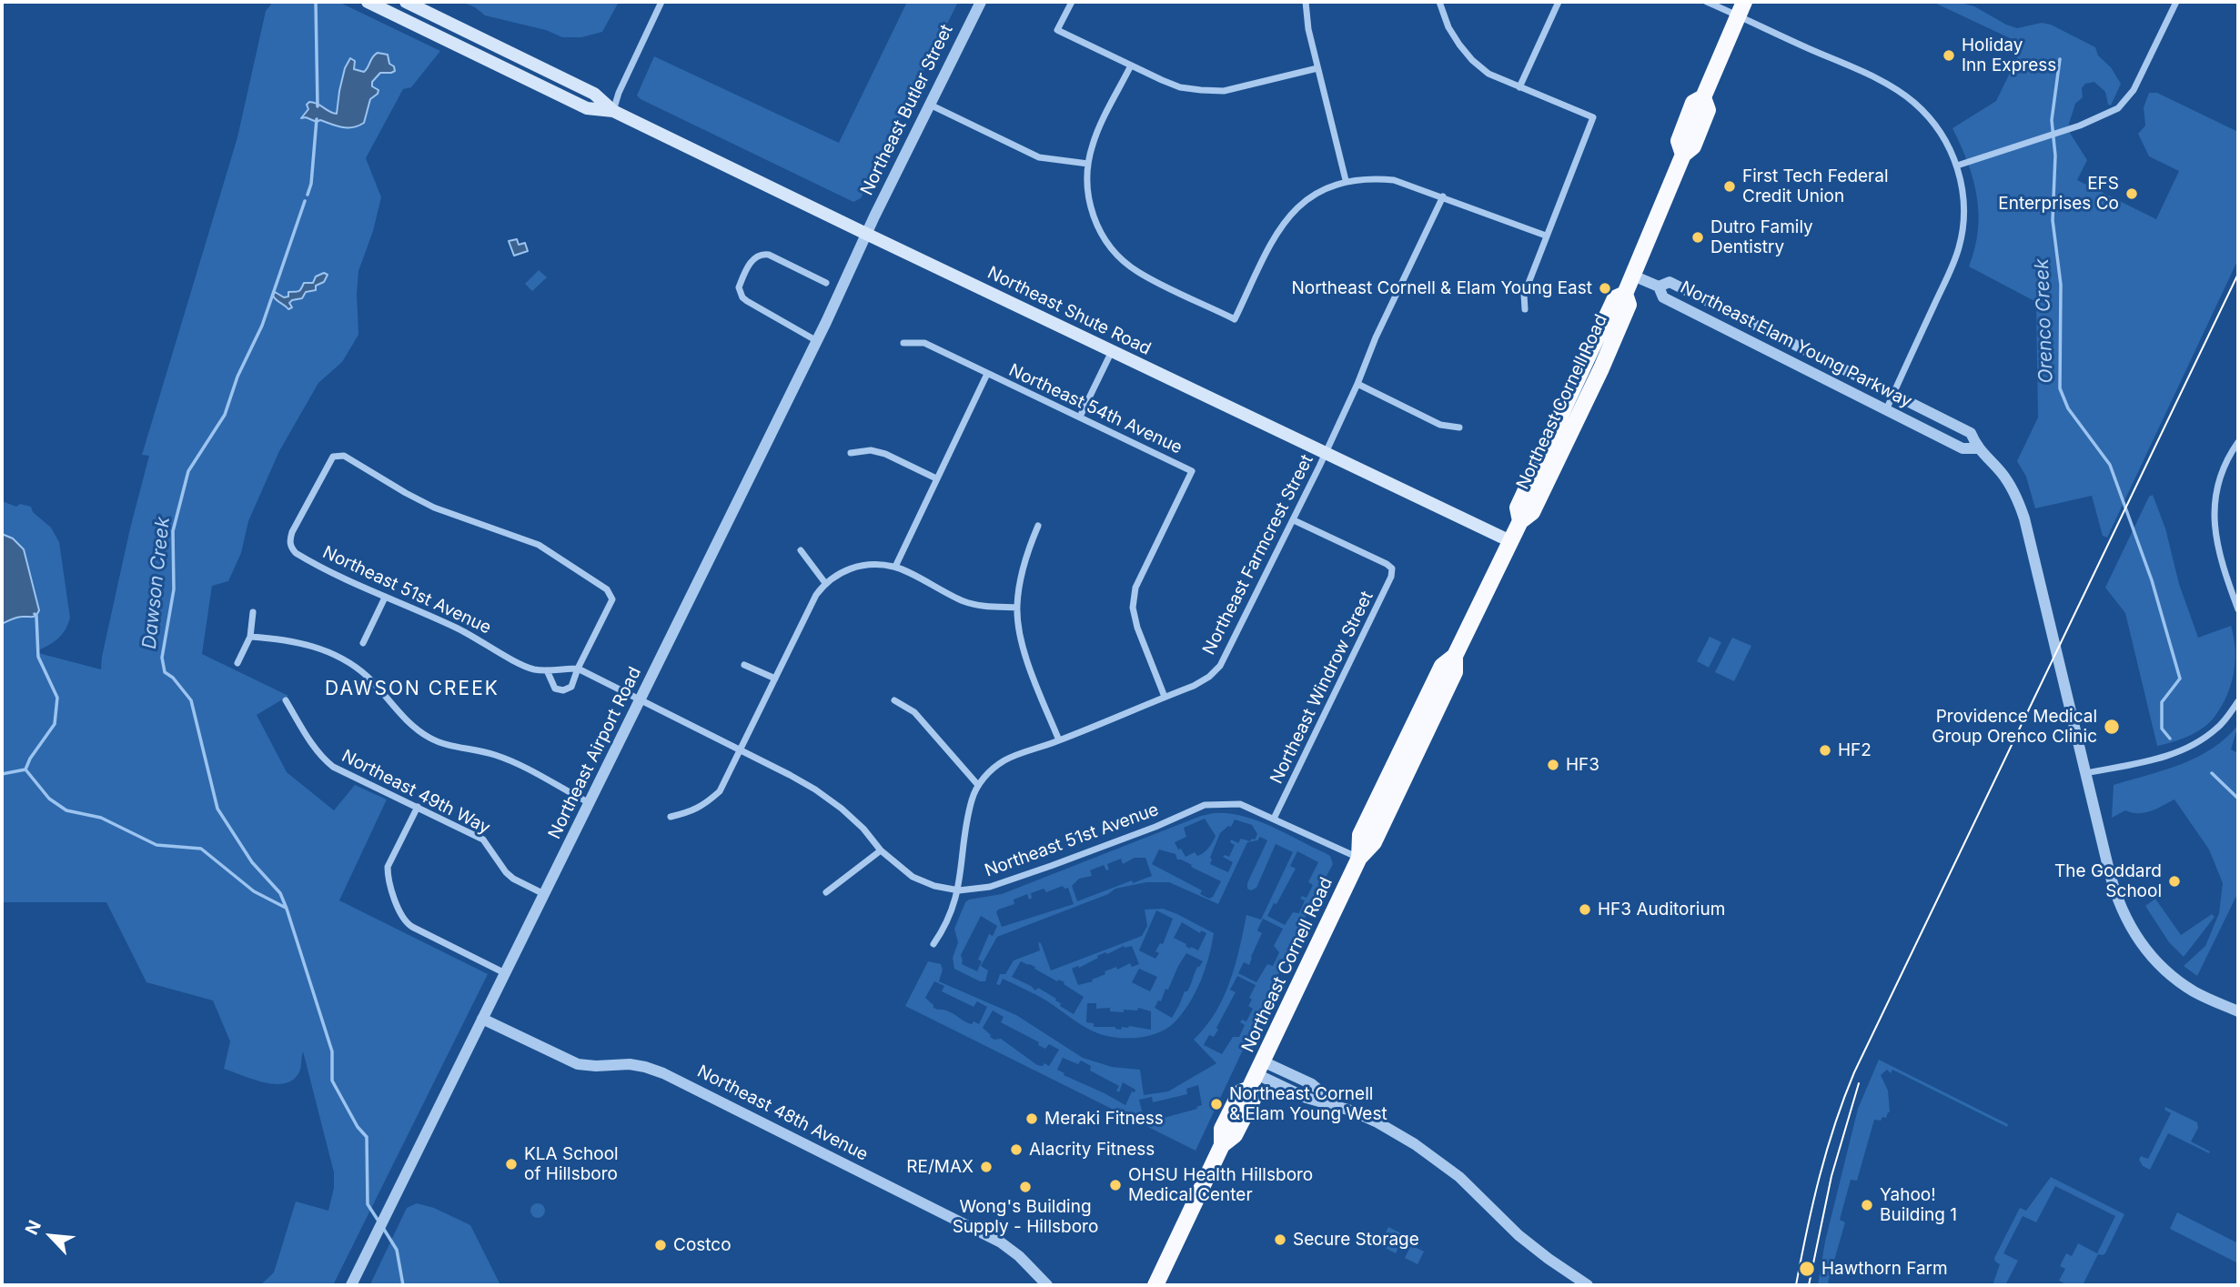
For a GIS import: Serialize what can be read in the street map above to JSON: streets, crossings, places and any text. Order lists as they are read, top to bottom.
{
  "streets": {
    "highway": ["Northeast Cornell Road"],
    "main road": ["Northeast Shute Road"],
    "street": [
      "Northeast Butler Street",
      "Northeast Elam Young Parkway",
      "Northeast 54th Avenue",
      "Northeast Farmcrest Street",
      "Northeast 51st Avenue",
      "Northeast Windrow Street",
      "Northeast Airport Road",
      "Northeast 49th Way",
      "Northeast 48th Avenue"
    ]
  },
  "crossings": [
    ["Northeast Butler Street", "Northeast Shute Road"],
    ["Northeast Butler Street", "Northeast Airport Road"],
    ["Northeast Shute Road", "Northeast Cornell Road"],
    ["Northeast Shute Road", "Northeast Farmcrest Street"],
    ["Northeast Shute Road", "Northeast Airport Road"],
    ["Northeast Cornell Road", "Northeast 51st Avenue"],
    ["Northeast 54th Avenue", "Northeast Farmcrest Street"],
    ["Northeast Farmcrest Street", "Northeast Windrow Street"],
    ["Northeast 51st Avenue", "Northeast Windrow Street"],
    ["Northeast 51st Avenue", "Northeast Airport Road"],
    ["Northeast Airport Road", "Northeast 49th Way"],
    ["Northeast Airport Road", "Northeast 48th Avenue"]
  ],
  "districts": ["DAWSON CREEK"],
  "water": ["Orenco Creek", "Dawson Creek"],
  "places": [
    "Holiday Inn Express",
    "First Tech Federal Credit Union",
    "EFS Enterprises Co",
    "Dutro Family Dentistry",
    "Northeast Cornell & Elam Young East",
    "Providence Medical Group Orenco Clinic",
    "HF2",
    "HF3",
    "The Goddard School",
    "HF3 Auditorium",
    "Northeast Cornell & Elam Young West",
    "Meraki Fitness",
    "Alacrity Fitness",
    "KLA School of Hillsboro",
    "RE/MAX",
    "OHSU Health Hillsboro Medical Center",
    "Wong's Building Supply - Hillsboro",
    "Yahoo! Building 1",
    "Secure Storage",
    "Costco",
    "Hawthorn Farm"
  ],
  "north": "top left"
}
